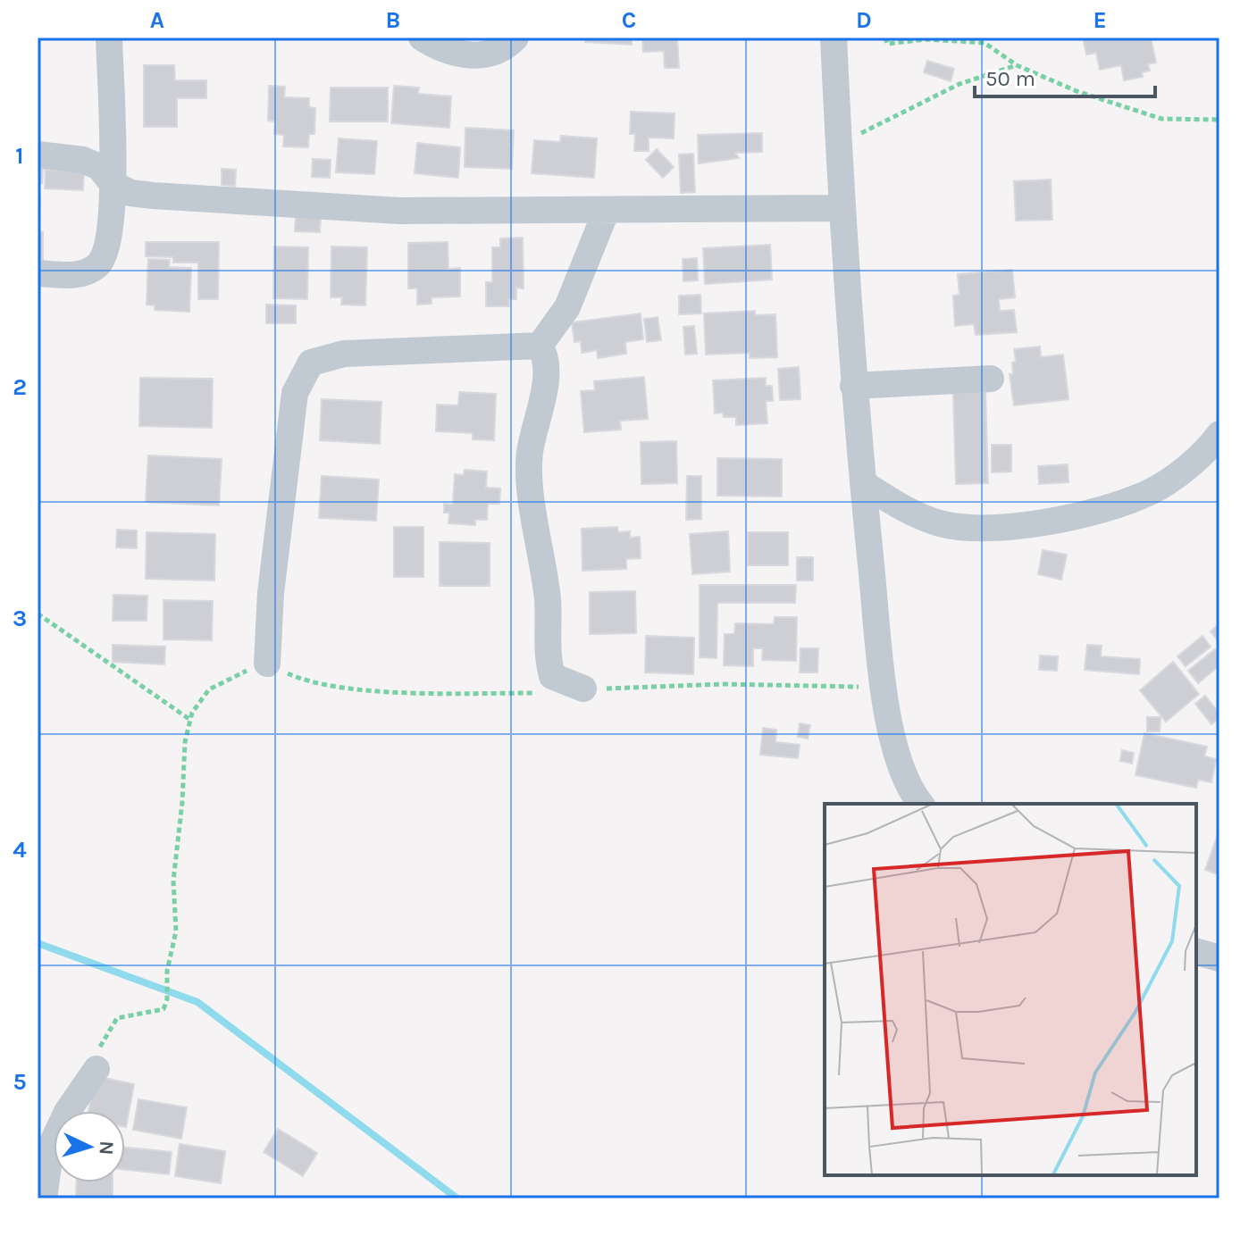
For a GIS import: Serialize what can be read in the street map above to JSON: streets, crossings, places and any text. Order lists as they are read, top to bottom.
{
  "scale_bar": "50 m",
  "north": "right",
  "grid": {
    "columns": [
      "A",
      "B",
      "C",
      "D",
      "E"
    ],
    "rows": [
      "1",
      "2",
      "3",
      "4",
      "5"
    ]
  }
}
